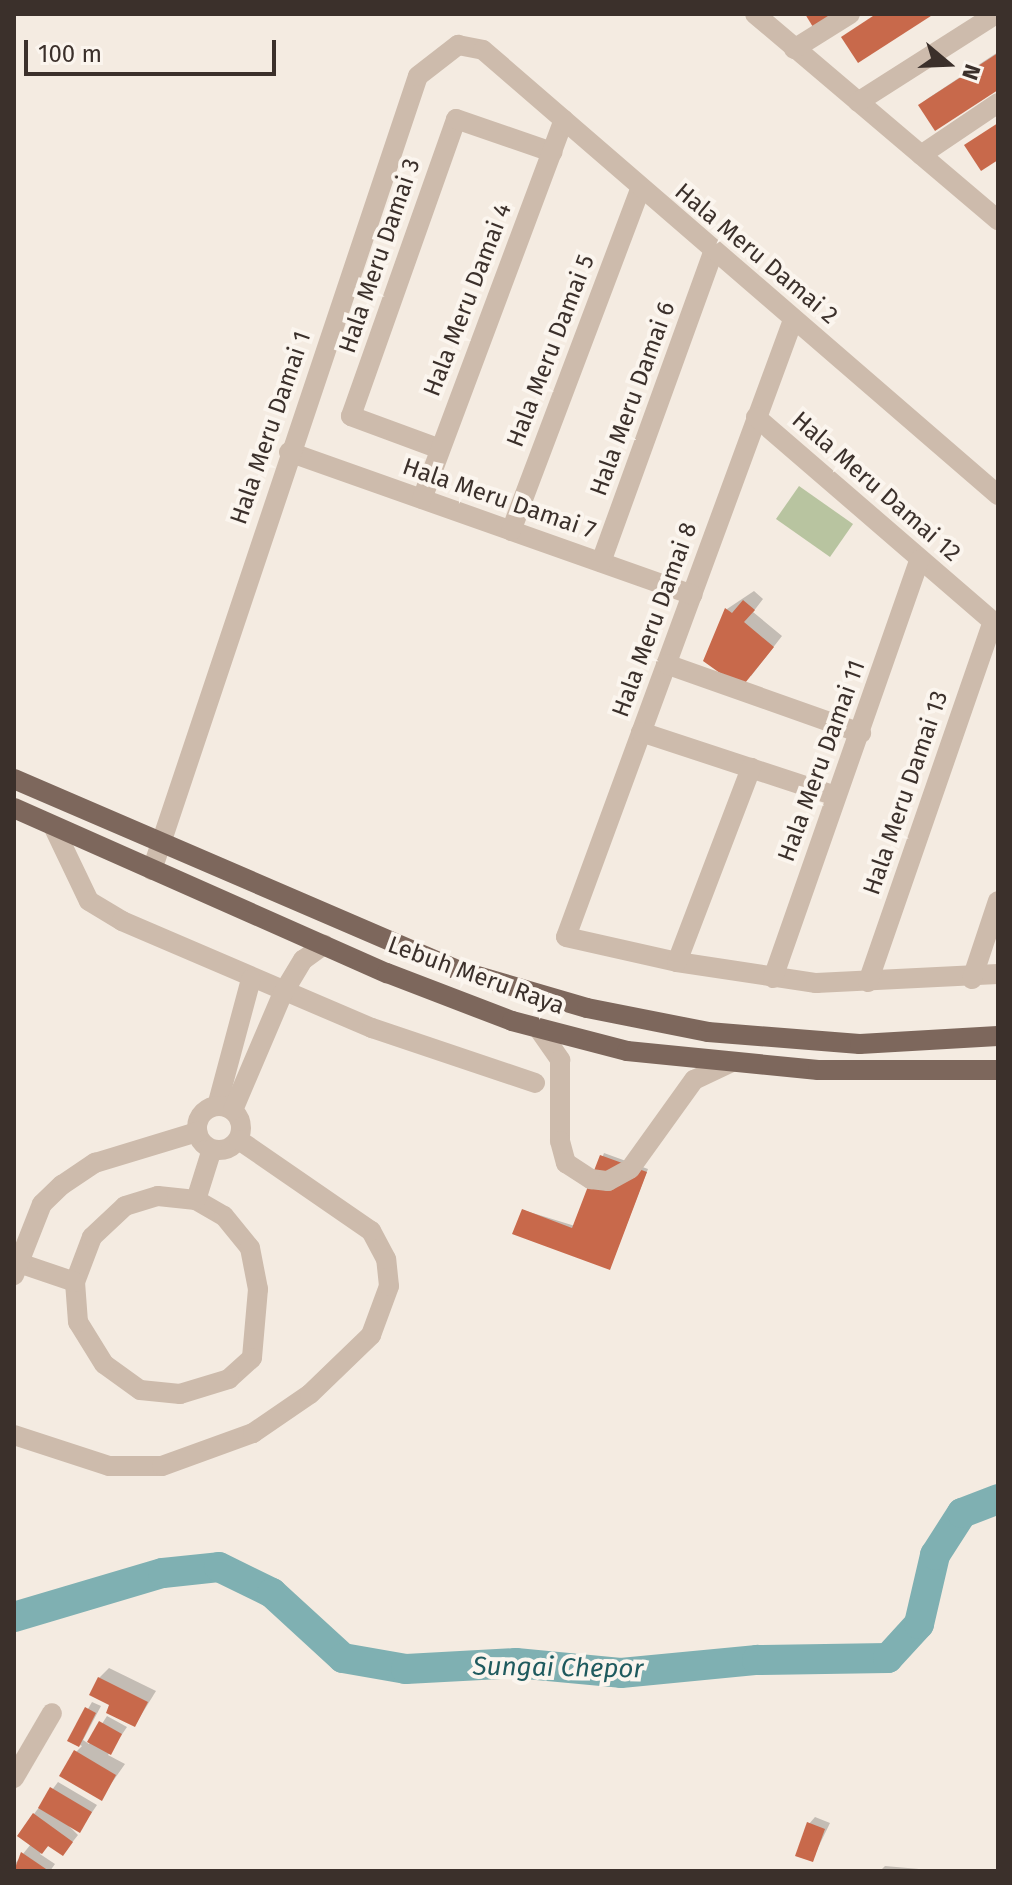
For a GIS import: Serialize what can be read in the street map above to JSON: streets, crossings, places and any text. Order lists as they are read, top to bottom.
{
  "streets": {
    "main road": ["Lebuh Meru Raya"],
    "street": [
      "Hala Meru Damai 2",
      "Hala Meru Damai 3",
      "Hala Meru Damai 4",
      "Hala Meru Damai 5",
      "Hala Meru Damai 6",
      "Hala Meru Damai 1",
      "Hala Meru Damai 12",
      "Hala Meru Damai 7",
      "Hala Meru Damai 8",
      "Hala Meru Damai 11",
      "Hala Meru Damai 13"
    ]
  },
  "crossings": [
    ["Hala Meru Damai 2", "Hala Meru Damai 4"],
    ["Hala Meru Damai 2", "Hala Meru Damai 5"],
    ["Hala Meru Damai 2", "Hala Meru Damai 6"],
    ["Hala Meru Damai 2", "Hala Meru Damai 1"],
    ["Hala Meru Damai 2", "Hala Meru Damai 8"],
    ["Hala Meru Damai 3", "Hala Meru Damai 4"],
    ["Hala Meru Damai 4", "Hala Meru Damai 7"],
    ["Hala Meru Damai 5", "Hala Meru Damai 7"],
    ["Hala Meru Damai 6", "Hala Meru Damai 7"],
    ["Hala Meru Damai 1", "Hala Meru Damai 7"],
    ["Hala Meru Damai 1", "Lebuh Meru Raya"],
    ["Hala Meru Damai 12", "Hala Meru Damai 8"],
    ["Hala Meru Damai 12", "Hala Meru Damai 11"],
    ["Hala Meru Damai 12", "Hala Meru Damai 13"],
    ["Hala Meru Damai 7", "Hala Meru Damai 8"]
  ],
  "water": ["Sungai Chepor"],
  "scale_bar": "100 m",
  "north": "right"
}
